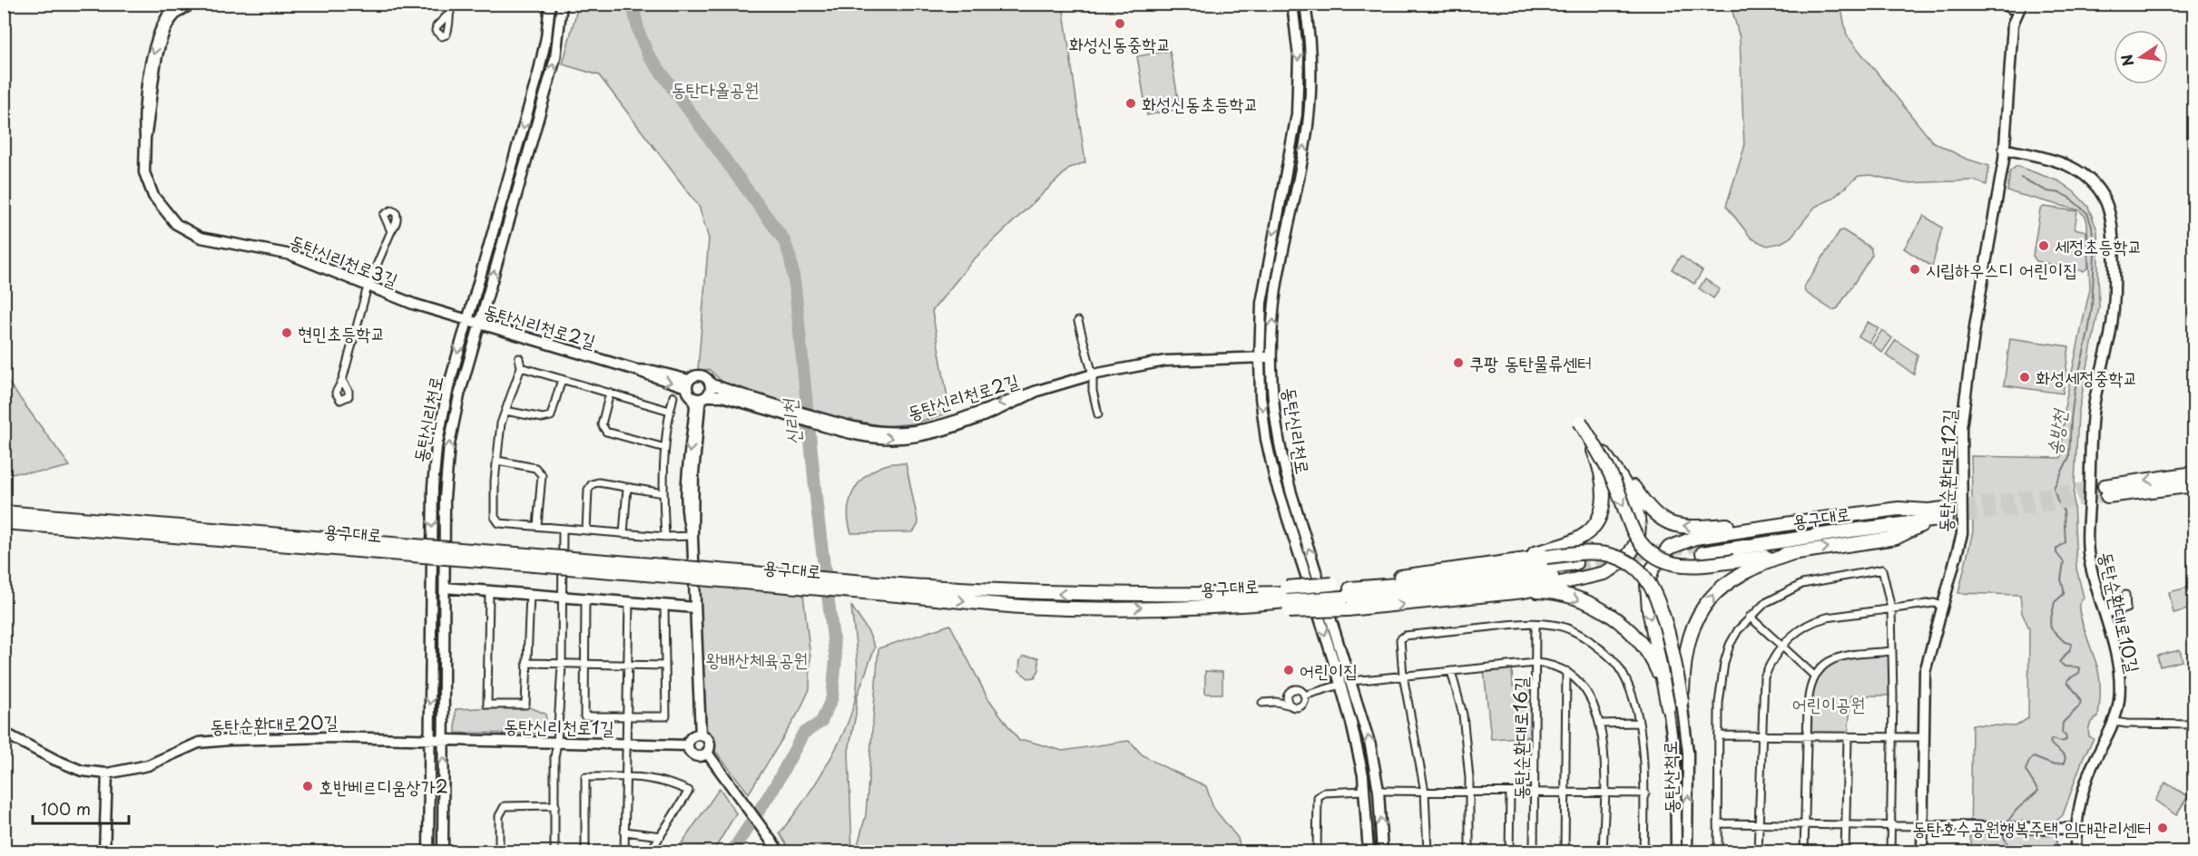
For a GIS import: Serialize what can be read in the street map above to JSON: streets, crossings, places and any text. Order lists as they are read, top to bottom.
{
  "streets": {
    "highway": ["용구대로"],
    "street": [
      "동탄신리천로3길",
      "동탄신리천로2길",
      "동탄신리천로",
      "동탄순환대로12길",
      "동탄순환대로10길",
      "동탄순환대로20길",
      "동탄신리천로1길",
      "동탄순환대로16길",
      "동탄산척로"
    ]
  },
  "crossings": [
    ["동탄신리천로3길", "동탄신리천로2길"],
    ["동탄신리천로3길", "동탄신리천로"],
    ["동탄신리천로2길", "동탄신리천로"],
    ["동탄신리천로", "동탄순환대로20길"],
    ["동탄신리천로", "동탄신리천로1길"],
    ["동탄순환대로12길", "동탄순환대로10길"],
    ["동탄순환대로20길", "동탄신리천로1길"]
  ],
  "water": ["신리천", "송방천"],
  "parks": ["동탄다올공원", "왕배산체육공원", "어린이공원"],
  "places": [
    "화성신동중학교",
    "화성신동초등학교",
    "세정초등학교",
    "시립하우스디 어린이집",
    "현민초등학교",
    "쿠팡 동탄물류센터",
    "화성세정중학교",
    "어린이집",
    "호반베르디움상가2",
    "동탄호수공원행복주택 임대관리센터"
  ],
  "scale_bar": "100 m",
  "north": "left"
}
